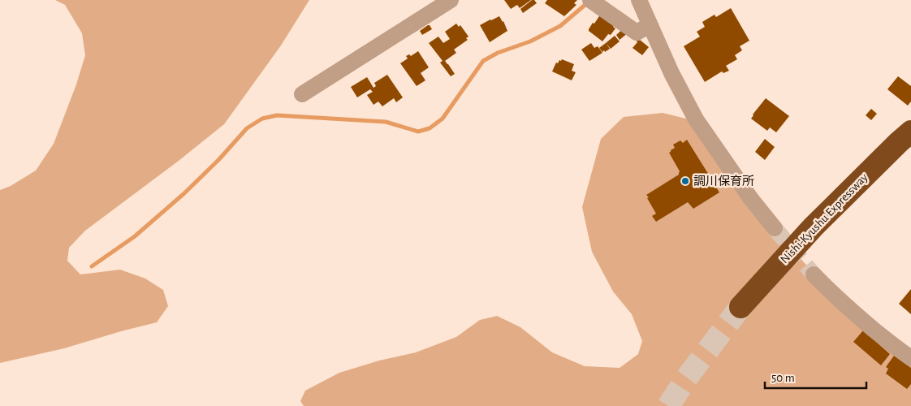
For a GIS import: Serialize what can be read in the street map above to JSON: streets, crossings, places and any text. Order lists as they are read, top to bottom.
{
  "streets": {
    "highway": ["Nishi-Kyushu Expressway"]
  },
  "places": ["調川保育所"],
  "scale_bar": "50 m"
}
